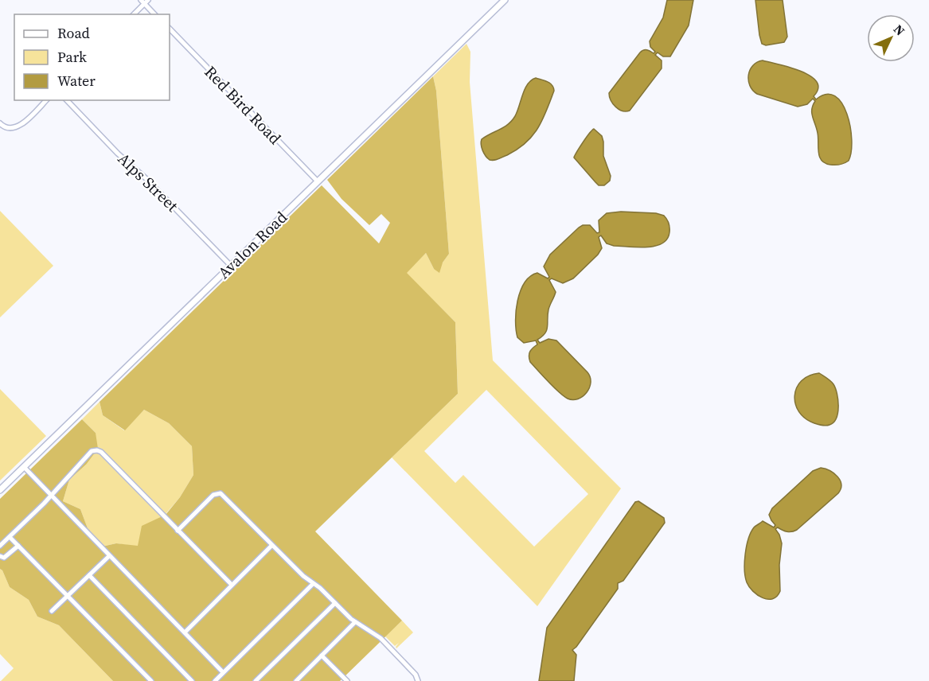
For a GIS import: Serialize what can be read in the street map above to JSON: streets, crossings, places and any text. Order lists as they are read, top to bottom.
{
  "streets": {
    "main road": ["Avalon Road"],
    "street": ["Red Bird Road", "Alps Street"]
  },
  "crossings": [
    ["Red Bird Road", "Avalon Road"],
    ["Alps Street", "Avalon Road"]
  ],
  "legend": ["Road", "Park", "Water"],
  "north": "top right"
}
